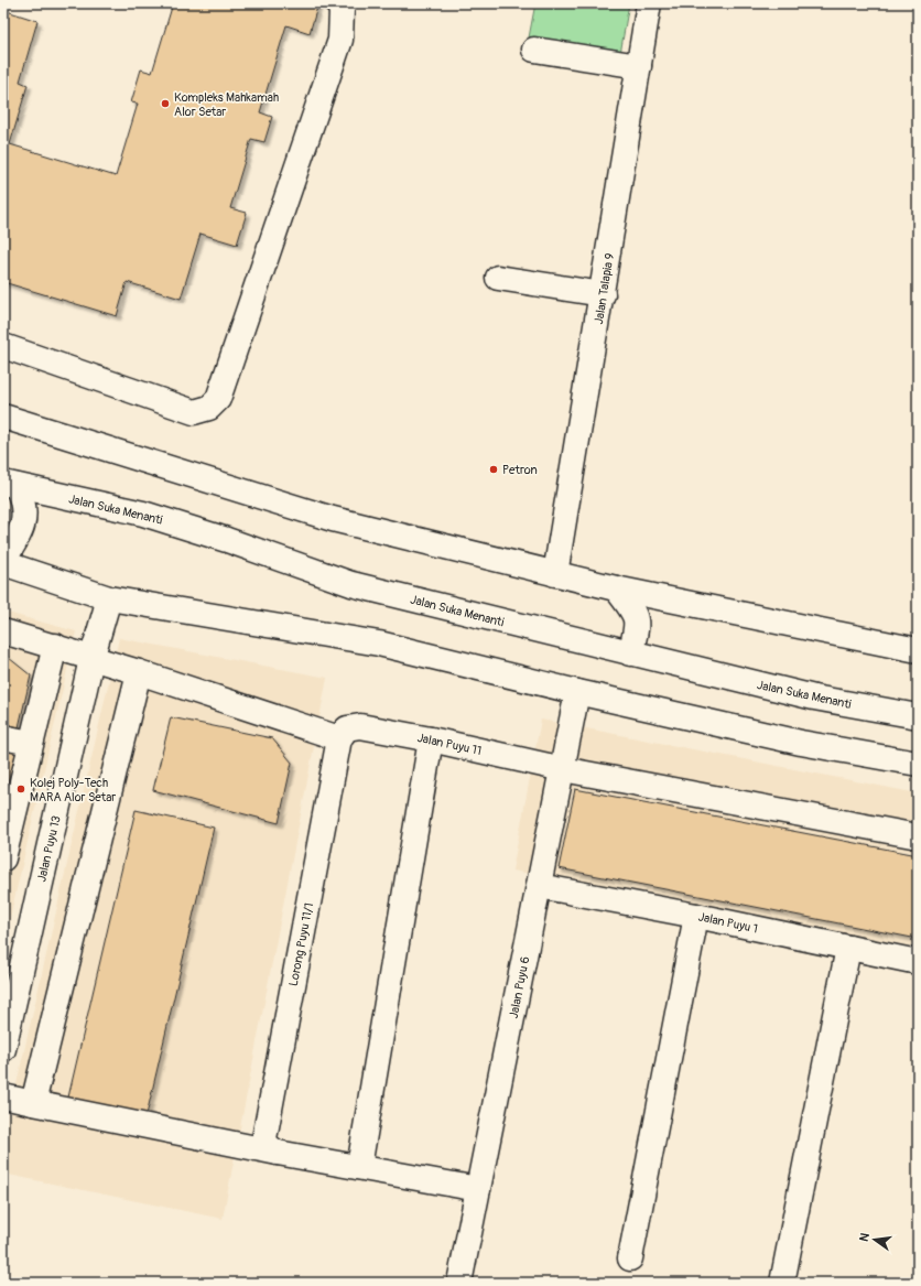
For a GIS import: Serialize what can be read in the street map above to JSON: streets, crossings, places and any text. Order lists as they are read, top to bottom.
{
  "streets": {
    "street": [
      "Jalan Talapia 9",
      "Jalan Suka Menanti",
      "Jalan Puyu 11",
      "Jalan Puyu 13",
      "Jalan Puyu 1",
      "Lorong Puyu 11/1",
      "Jalan Puyu 6"
    ]
  },
  "crossings": [
    ["Jalan Puyu 11", "Lorong Puyu 11/1"],
    ["Jalan Puyu 11", "Jalan Puyu 6"],
    ["Jalan Puyu 1", "Jalan Puyu 6"]
  ],
  "places": ["Kompleks Mahkamah Alor Setar", "Petron", "Kolej Poly-Tech MARA Alor Setar"],
  "north": "left"
}
